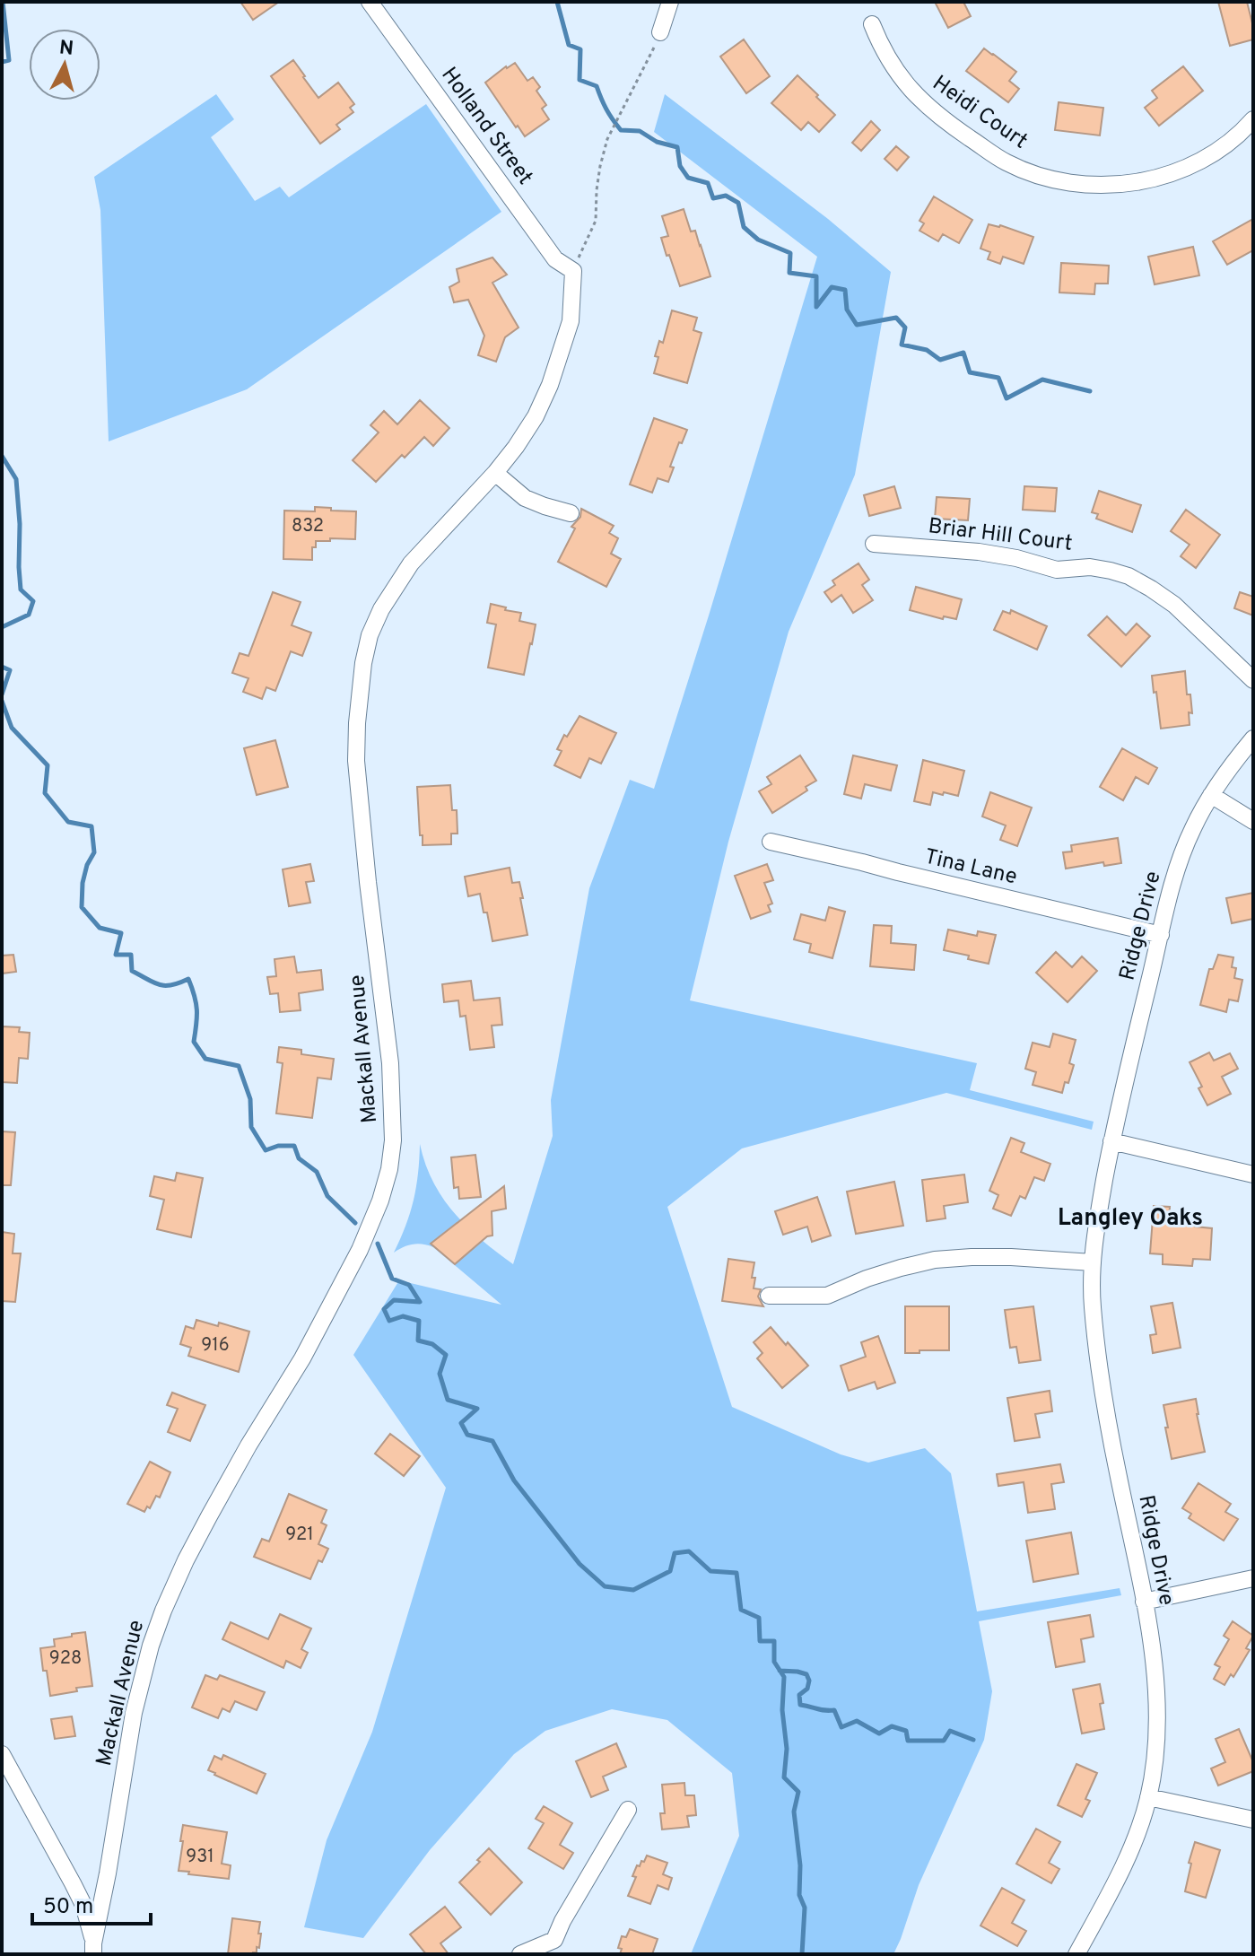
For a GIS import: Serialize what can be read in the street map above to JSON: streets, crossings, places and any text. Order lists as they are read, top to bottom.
{
  "streets": {
    "street": [
      "Heidi Court",
      "Holland Street",
      "Briar Hill Court",
      "Tina Lane",
      "Ridge Drive",
      "Mackall Avenue"
    ]
  },
  "crossings": [
    ["Holland Street", "Mackall Avenue"],
    ["Tina Lane", "Ridge Drive"]
  ],
  "districts": ["Langley Oaks"],
  "house_numbers": [
    "832",
    "916",
    "921",
    "928",
    "931"
  ],
  "scale_bar": "50 m",
  "north": "top"
}
